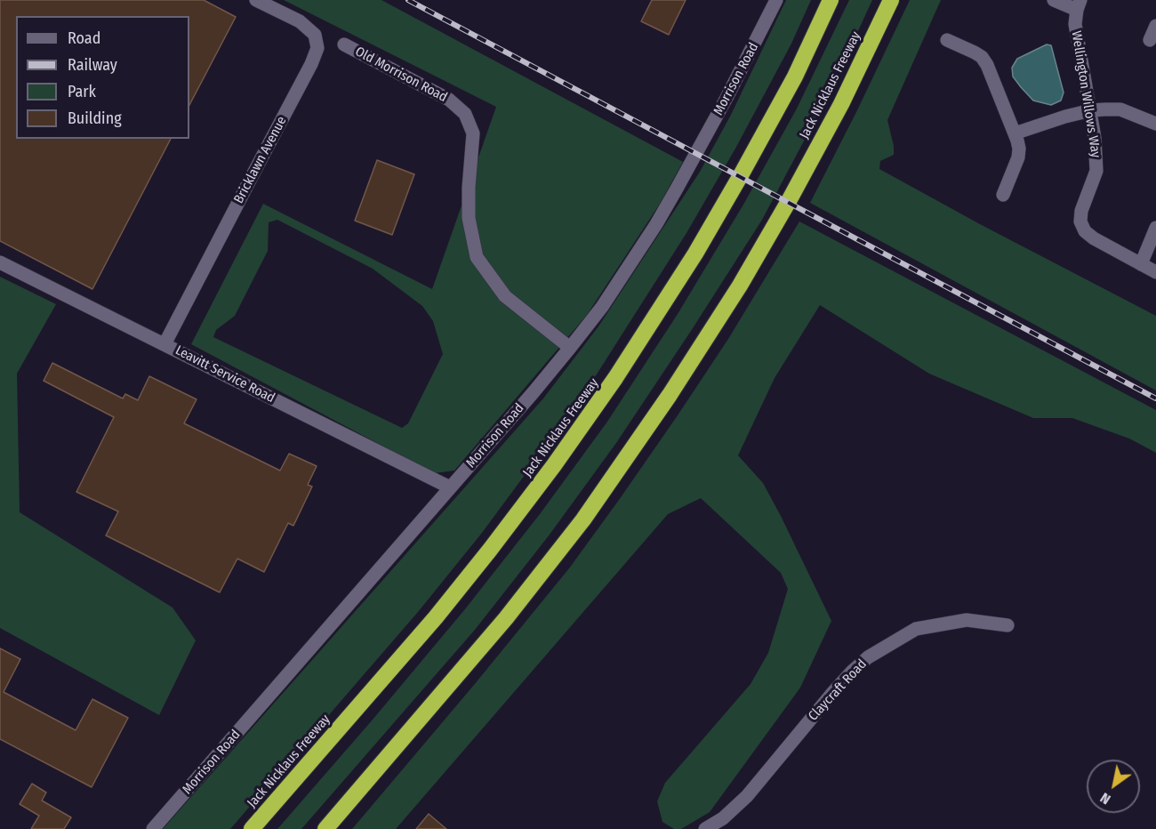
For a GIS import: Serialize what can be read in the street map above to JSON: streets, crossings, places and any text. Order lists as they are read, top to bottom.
{
  "streets": {
    "highway": ["Jack Nicklaus Freeway"],
    "street": [
      "Old Morrison Road",
      "Morrison Road",
      "Wellington Willows Way",
      "Bricklawn Avenue",
      "Leavitt Service Road",
      "Claycraft Road"
    ]
  },
  "crossings": [
    ["Old Morrison Road", "Morrison Road"],
    ["Morrison Road", "Leavitt Service Road"],
    ["Bricklawn Avenue", "Leavitt Service Road"]
  ],
  "legend": [
    "Road",
    "Railway",
    "Park",
    "Building"
  ],
  "north": "bottom left"
}
